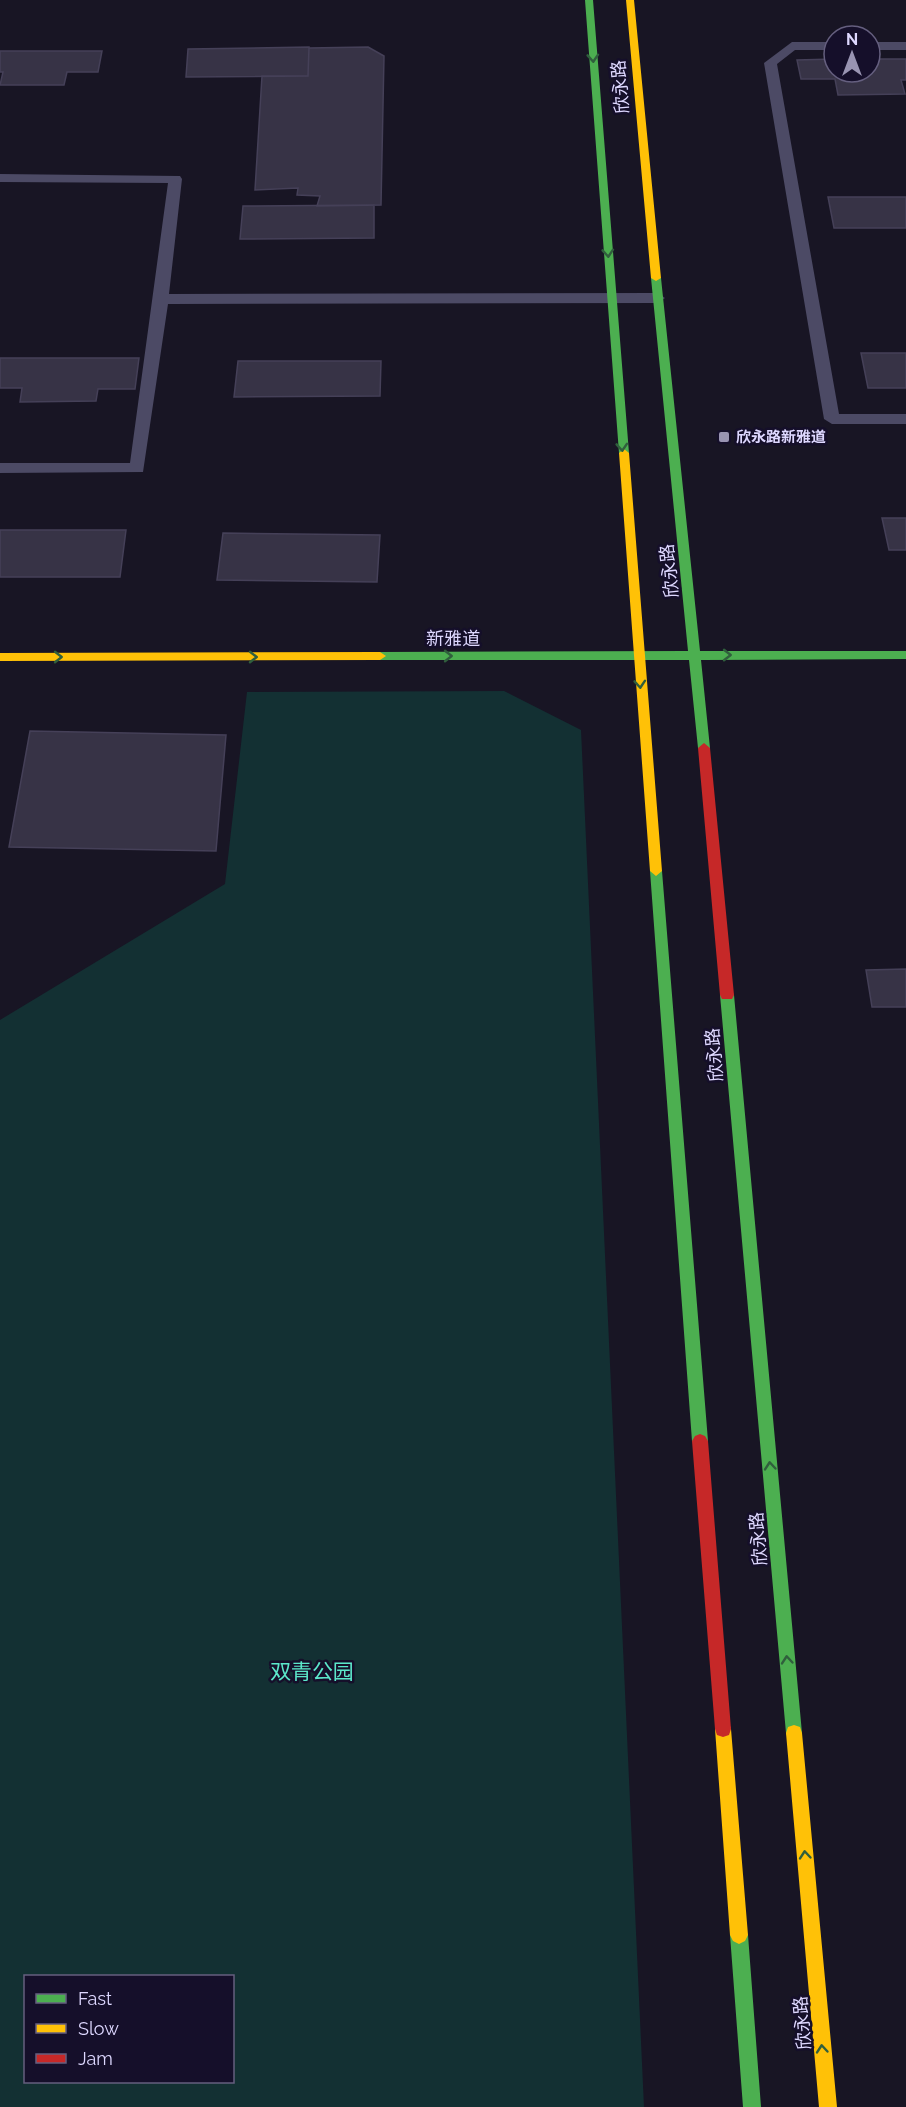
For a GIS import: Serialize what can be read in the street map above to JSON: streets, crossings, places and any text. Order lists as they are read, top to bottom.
{
  "streets": {
    "street": ["欣永路", "新雅道"]
  },
  "crossings": [
    ["欣永路", "新雅道"]
  ],
  "one_way": ["新雅道"],
  "parks": ["双青公园"],
  "places": {
    "transit": ["欣永路新雅道"]
  },
  "legend": ["Fast", "Slow", "Jam"],
  "north": "top"
}
